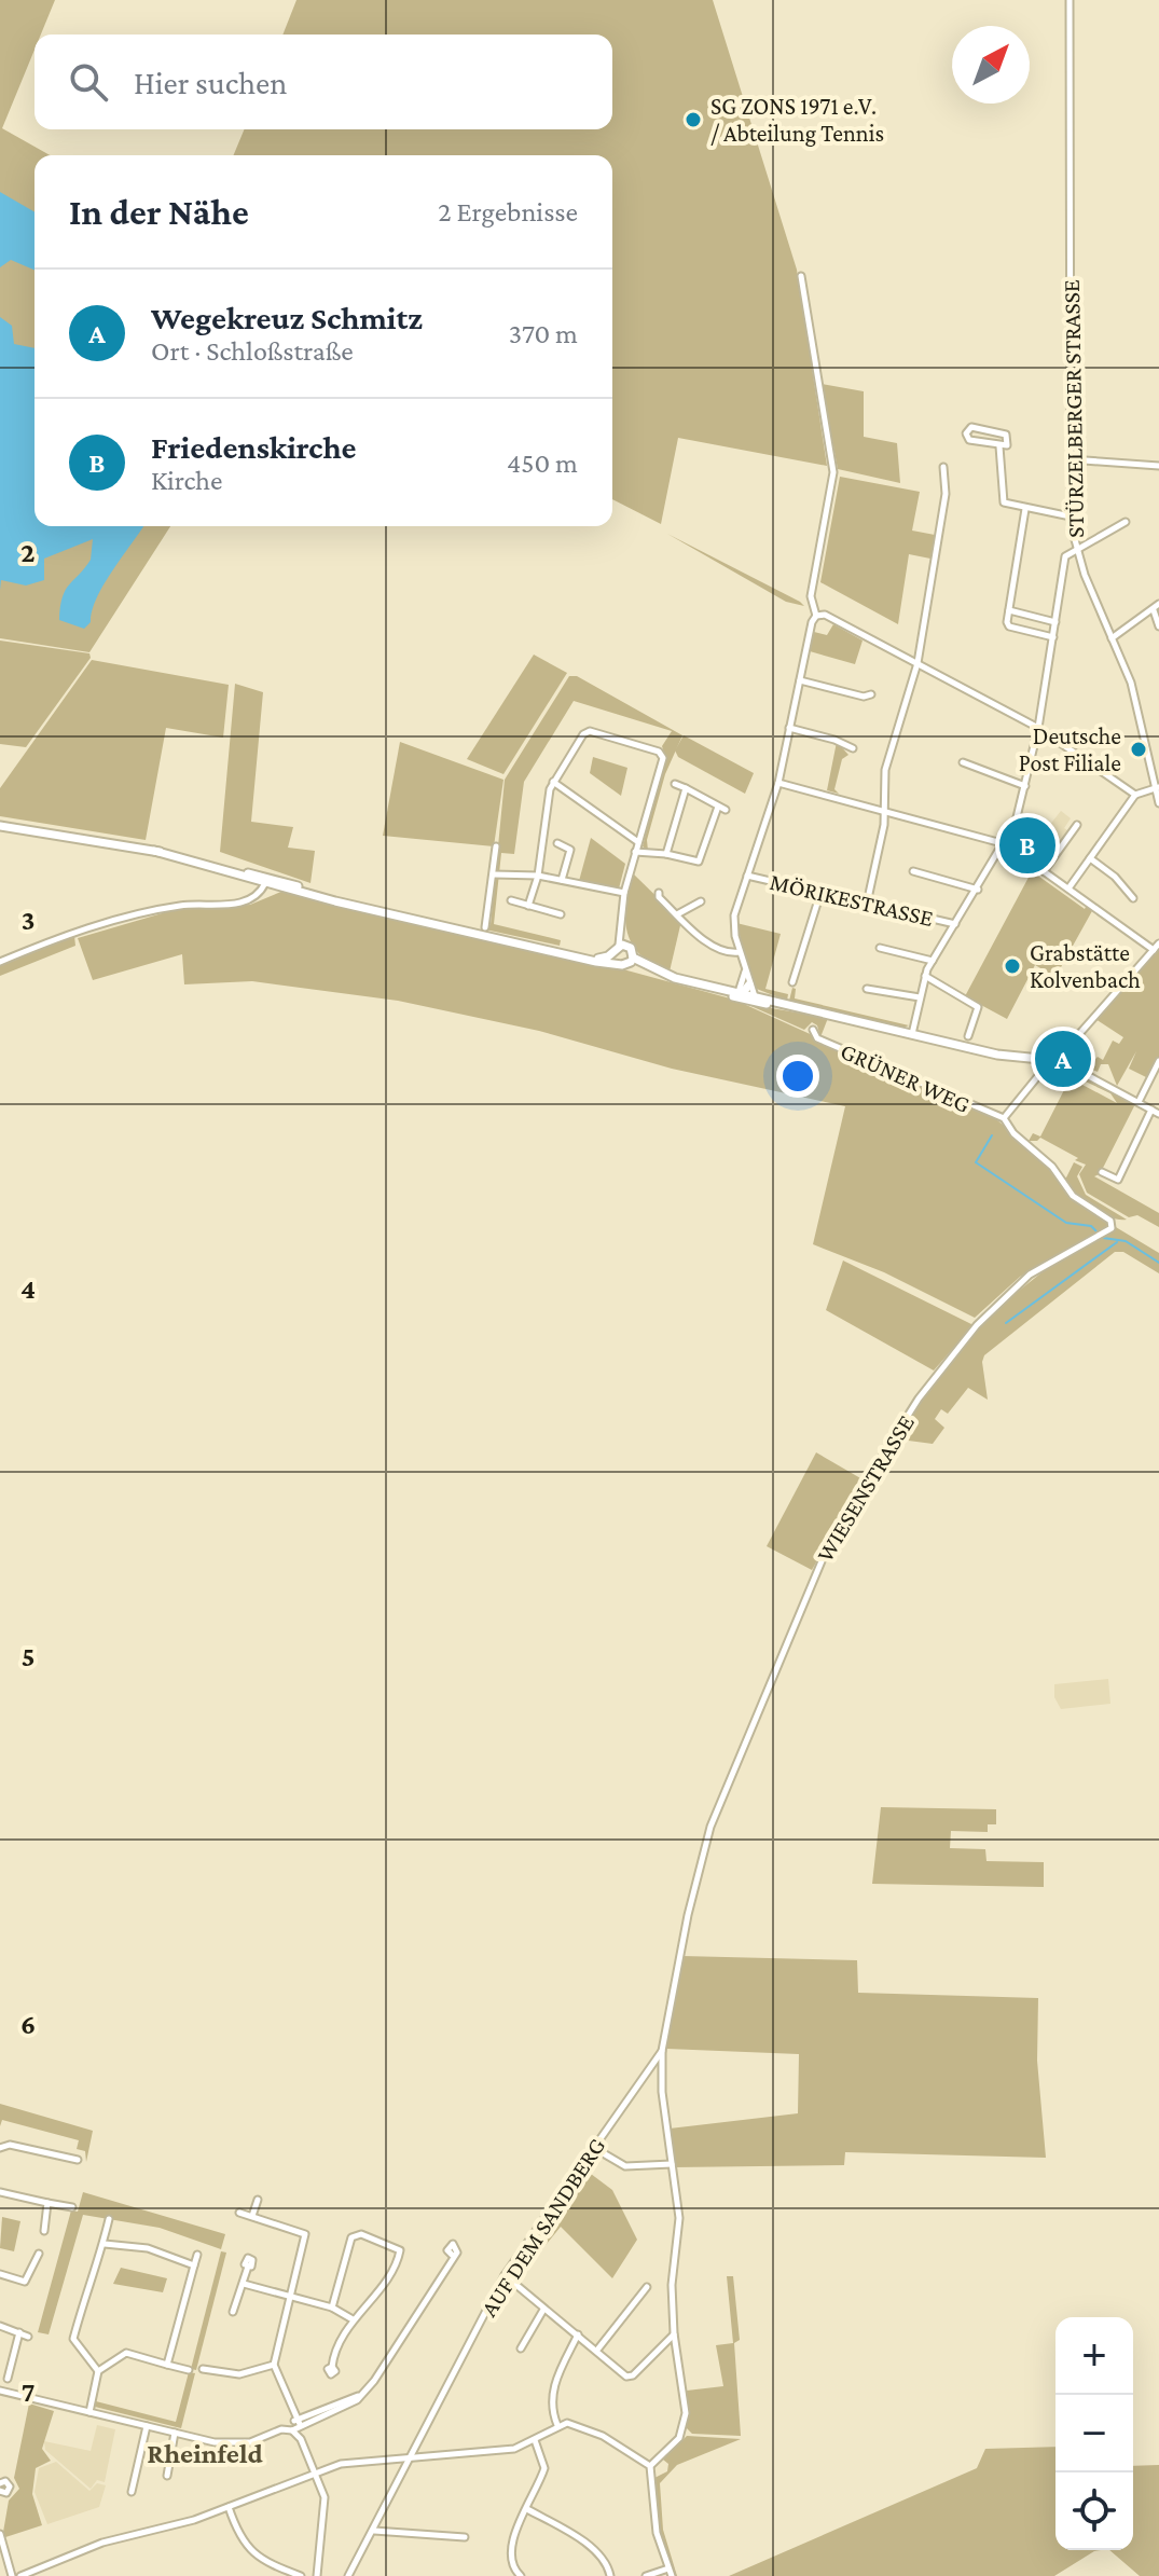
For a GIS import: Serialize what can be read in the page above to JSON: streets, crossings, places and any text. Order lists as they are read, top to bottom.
{
  "streets": {
    "street": [
      "STÜRZELBERGER STRASSE",
      "MÖRIKESTRASSE",
      "GRÜNER WEG",
      "WIESENSTRASSE",
      "AUF DEM SANDBERG"
    ]
  },
  "crossings": [
    ["GRÜNER WEG", "WIESENSTRASSE"],
    ["WIESENSTRASSE", "AUF DEM SANDBERG"]
  ],
  "districts": ["Rheinfeld"],
  "places": ["SG ZONS 1971 e.V. / Abteilung Tennis", "Deutsche Post Filiale", "Grabstätte Kolvenbach"],
  "north": "top right",
  "page": {
    "search": "Hier suchen",
    "heading": ["In der Nähe", "2 Ergebnisse"],
    "list": [
      {
        "mark": "A",
        "name": "Wegekreuz Schmitz",
        "note": "Ort · Schloßstraße",
        "value": "370 m"
      },
      {
        "mark": "B",
        "name": "Friedenskirche",
        "note": "Kirche",
        "value": "450 m"
      }
    ],
    "pins": ["B", "A"],
    "map_buttons": ["+", "−"]
  },
  "grid": {
    "rows": [
      "2",
      "3",
      "4",
      "5",
      "6",
      "7"
    ]
  }
}
